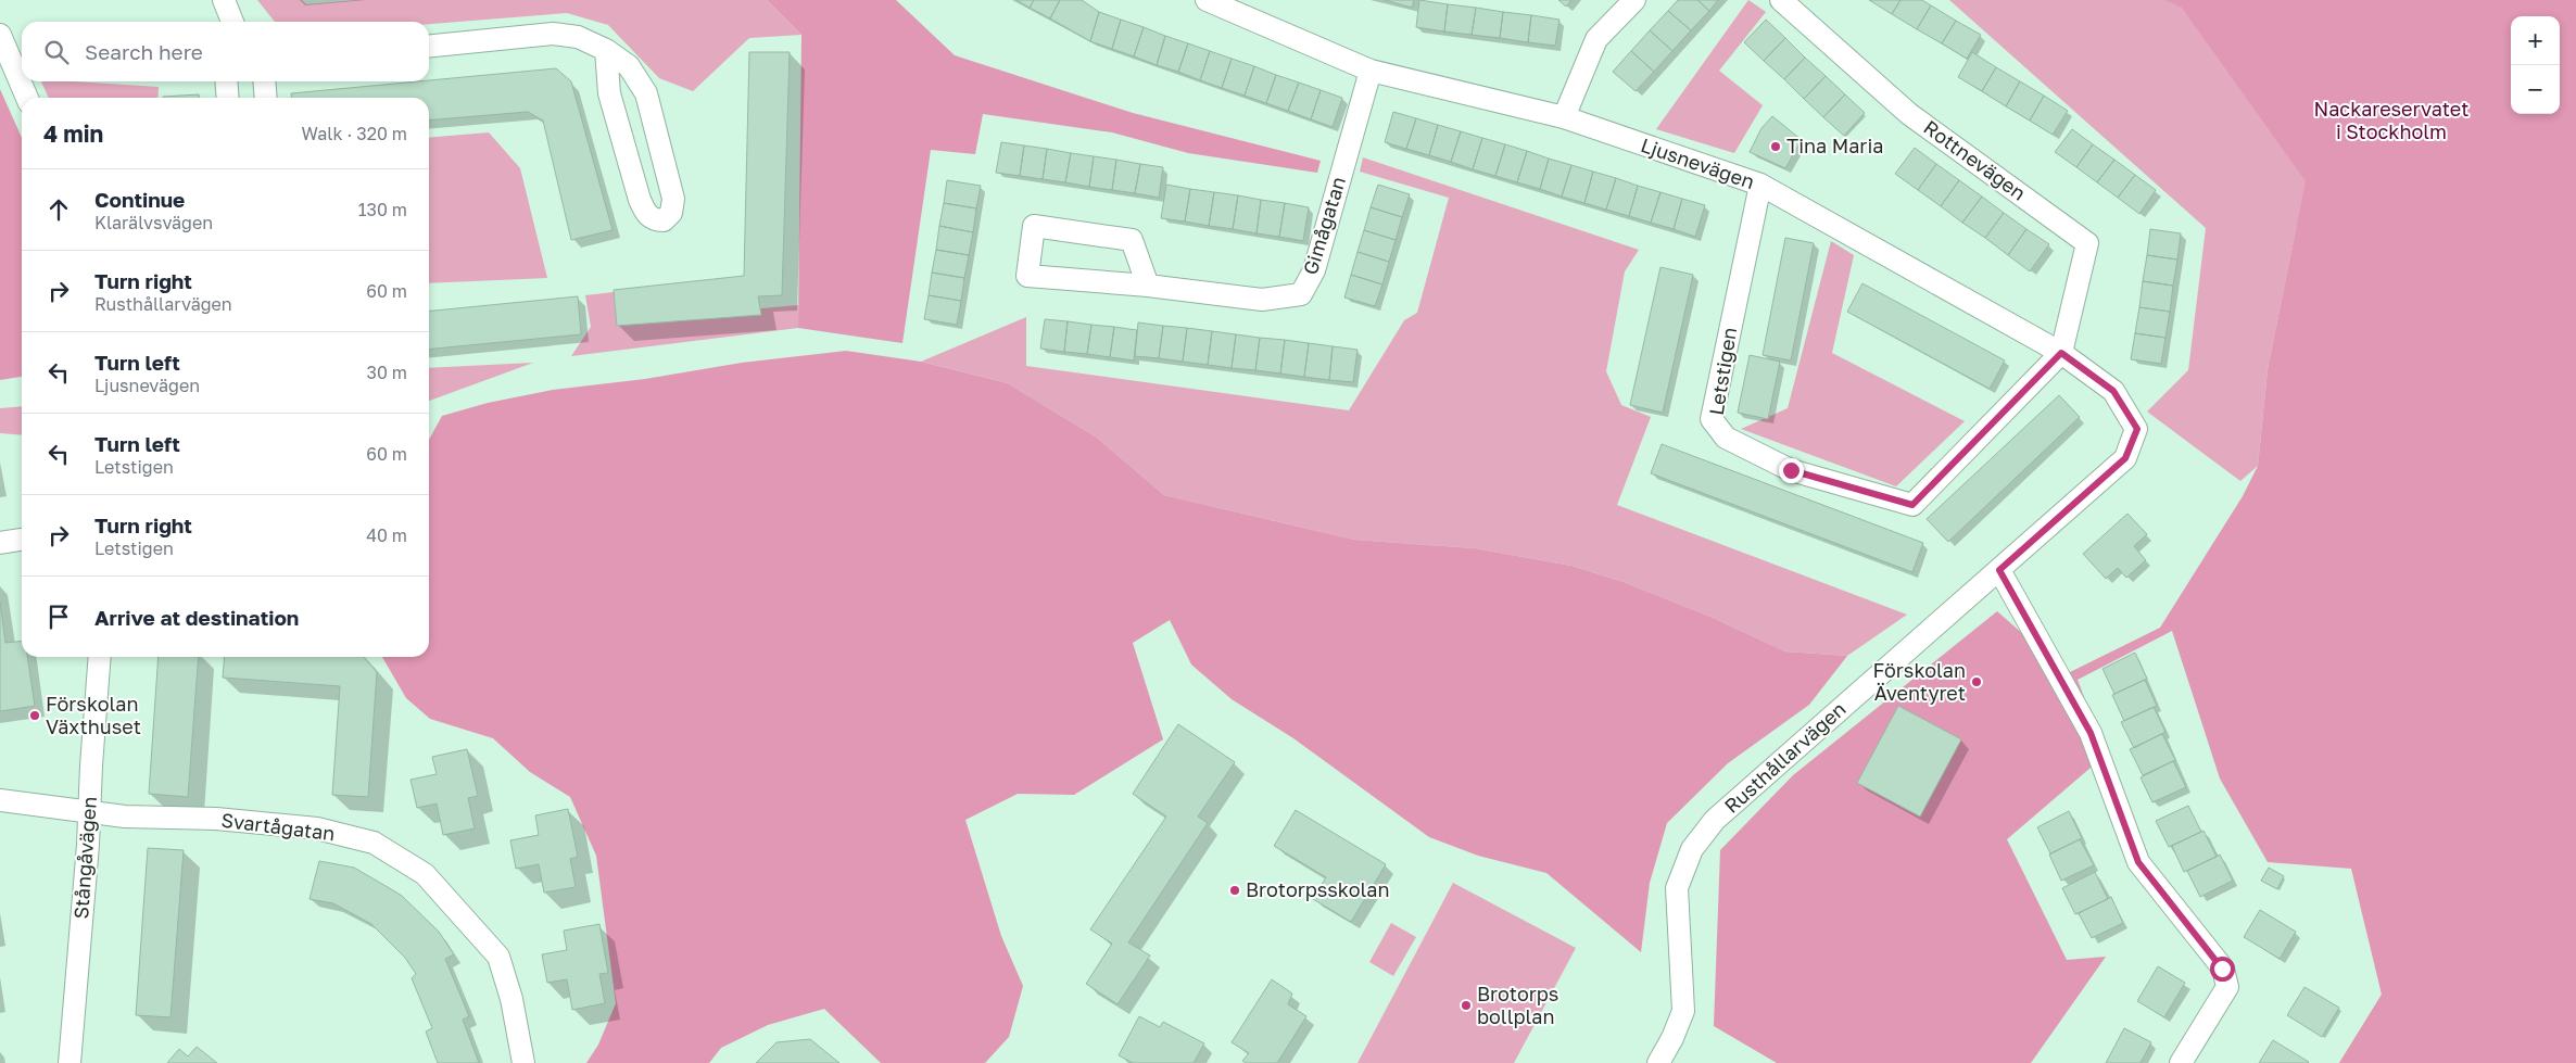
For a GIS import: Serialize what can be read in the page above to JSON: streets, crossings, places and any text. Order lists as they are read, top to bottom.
{
  "streets": {
    "street": [
      "Rottnevägen",
      "Ljusnevägen",
      "Gimågatan",
      "Letstigen",
      "Rusthållarvägen",
      "Svartågatan",
      "Stångåvägen"
    ]
  },
  "crossings": [
    ["Rottnevägen", "Ljusnevägen"],
    ["Rottnevägen", "Letstigen"],
    ["Ljusnevägen", "Gimågatan"],
    ["Ljusnevägen", "Letstigen"],
    ["Ljusnevägen", "Rusthållarvägen"],
    ["Svartågatan", "Stångåvägen"]
  ],
  "parks": ["Nackareservatet i Stockholm"],
  "places": [
    "Tina Maria",
    "Förskolan Äventyret",
    "Förskolan Växthuset",
    "Brotorpsskolan",
    "Brotorps bollplan"
  ],
  "page": {
    "map_buttons": ["+", "−"],
    "search": "Search here",
    "heading": ["4 min", "Walk · 320 m"],
    "list": [
      ["Continue", "Klarälvsvägen", "130 m"],
      ["Turn right", "Rusthållarvägen", "60 m"],
      ["Turn left", "Ljusnevägen", "30 m"],
      ["Turn left", "Letstigen", "60 m"],
      ["Turn right", "Letstigen", "40 m"],
      "Arrive at destination"
    ]
  }
}
